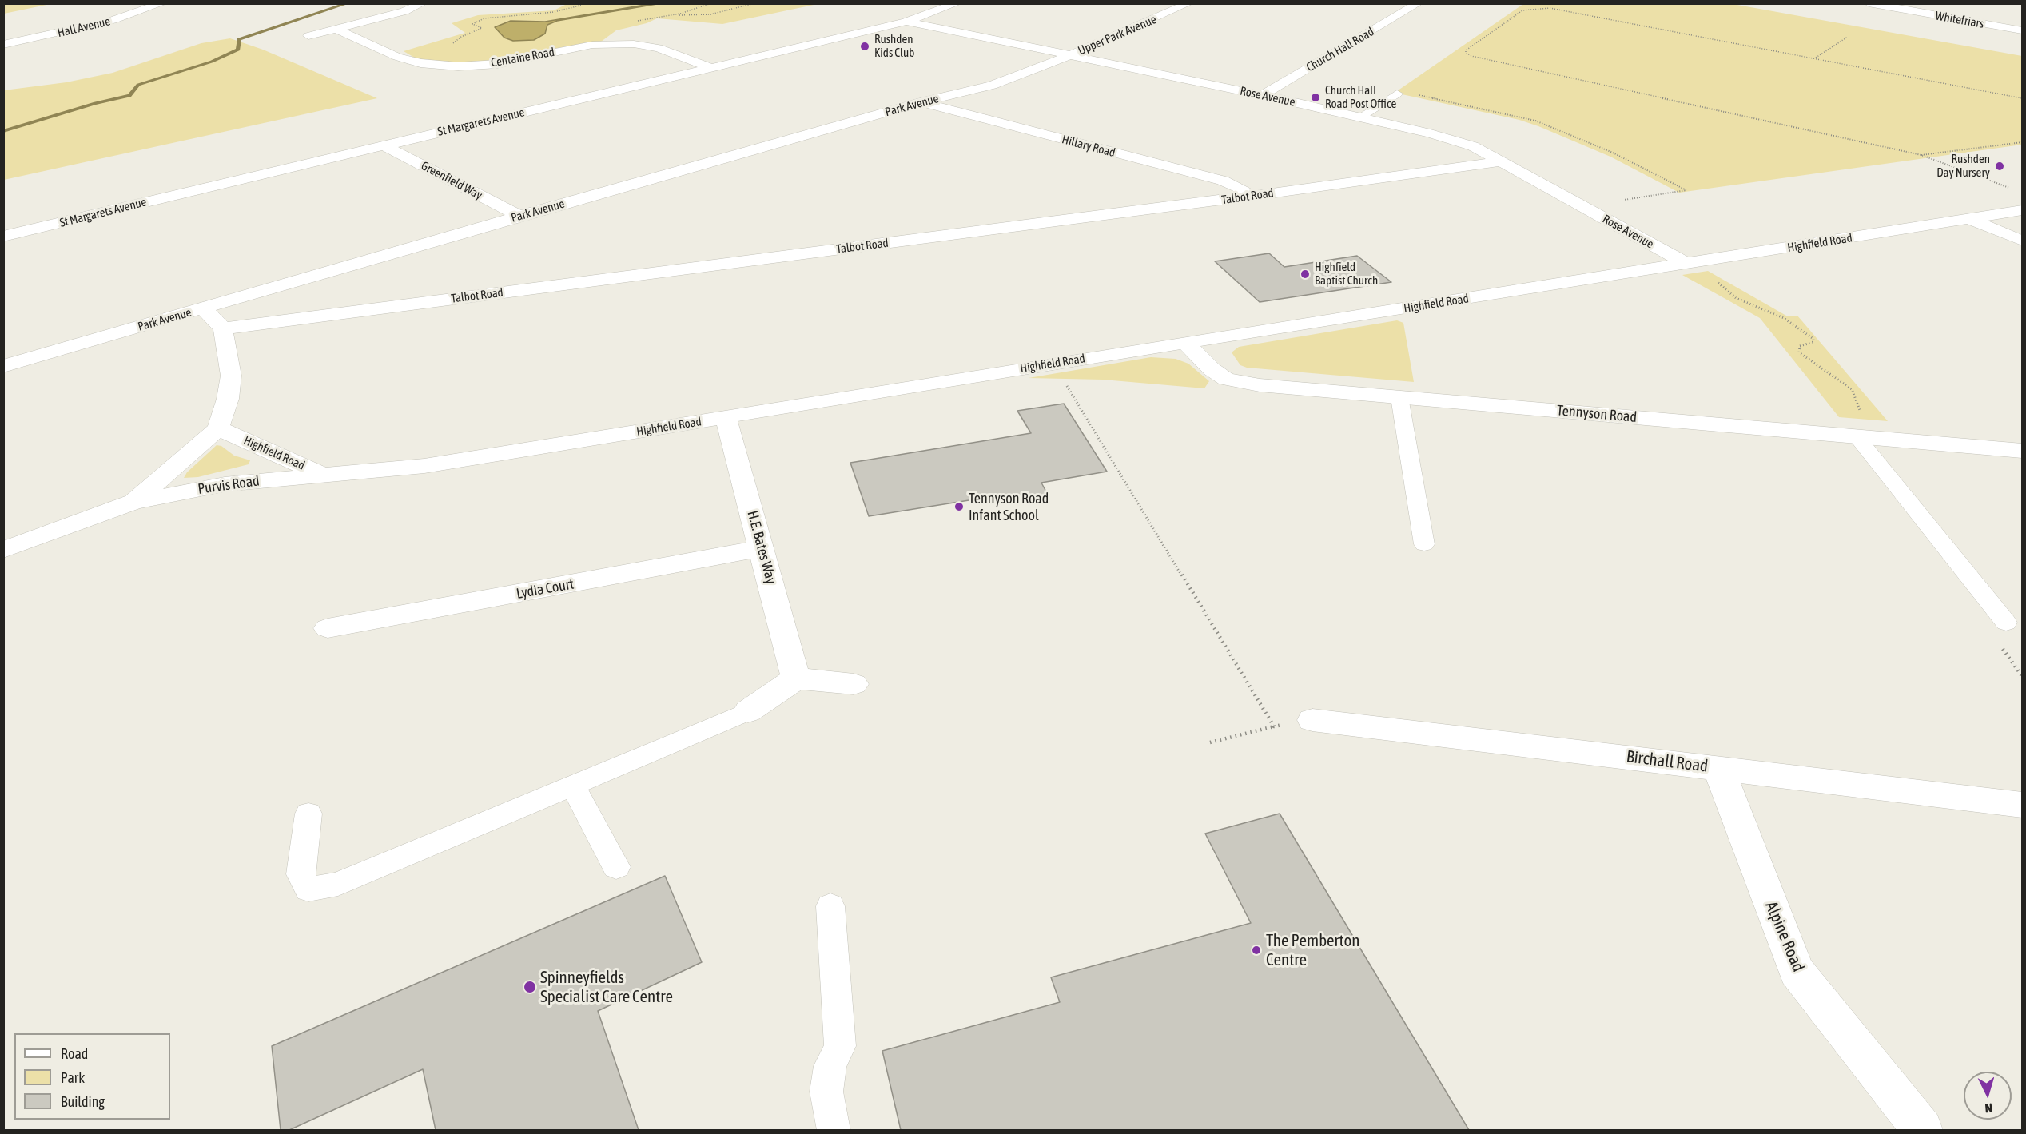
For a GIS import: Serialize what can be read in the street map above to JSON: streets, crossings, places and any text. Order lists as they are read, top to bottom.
{
  "streets": {
    "street": [
      "Whitefriars",
      "Hall Avenue",
      "Upper Park Avenue",
      "Church Hall Road",
      "Centaine Road",
      "Rose Avenue",
      "Park Avenue",
      "St Margarets Avenue",
      "Hillary Road",
      "Greenfield Way",
      "Talbot Road",
      "Highfield Road",
      "Tennyson Road",
      "Purvis Road",
      "H.E. Bates Way",
      "Lydia Court",
      "Birchall Road",
      "Alpine Road"
    ]
  },
  "crossings": [
    ["Upper Park Avenue", "Rose Avenue"],
    ["Upper Park Avenue", "Park Avenue"],
    ["Church Hall Road", "Rose Avenue"],
    ["Centaine Road", "St Margarets Avenue"],
    ["Rose Avenue", "Park Avenue"],
    ["Rose Avenue", "St Margarets Avenue"],
    ["Rose Avenue", "Talbot Road"],
    ["Rose Avenue", "Highfield Road"],
    ["Park Avenue", "Hillary Road"],
    ["Park Avenue", "Greenfield Way"],
    ["St Margarets Avenue", "Greenfield Way"],
    ["Hillary Road", "Talbot Road"],
    ["Highfield Road", "Tennyson Road"],
    ["Highfield Road", "Purvis Road"],
    ["Highfield Road", "H.E. Bates Way"],
    ["H.E. Bates Way", "Lydia Court"],
    ["Birchall Road", "Alpine Road"]
  ],
  "places": [
    "Rushden Kids Club",
    "Church Hall Road Post Office",
    "Rushden Day Nursery",
    "Highfield Baptist Church",
    "Tennyson Road Infant School",
    "The Pemberton Centre",
    "Spinneyfields Specialist Care Centre"
  ],
  "legend": ["Road", "Park", "Building"],
  "north": "bottom"
}
